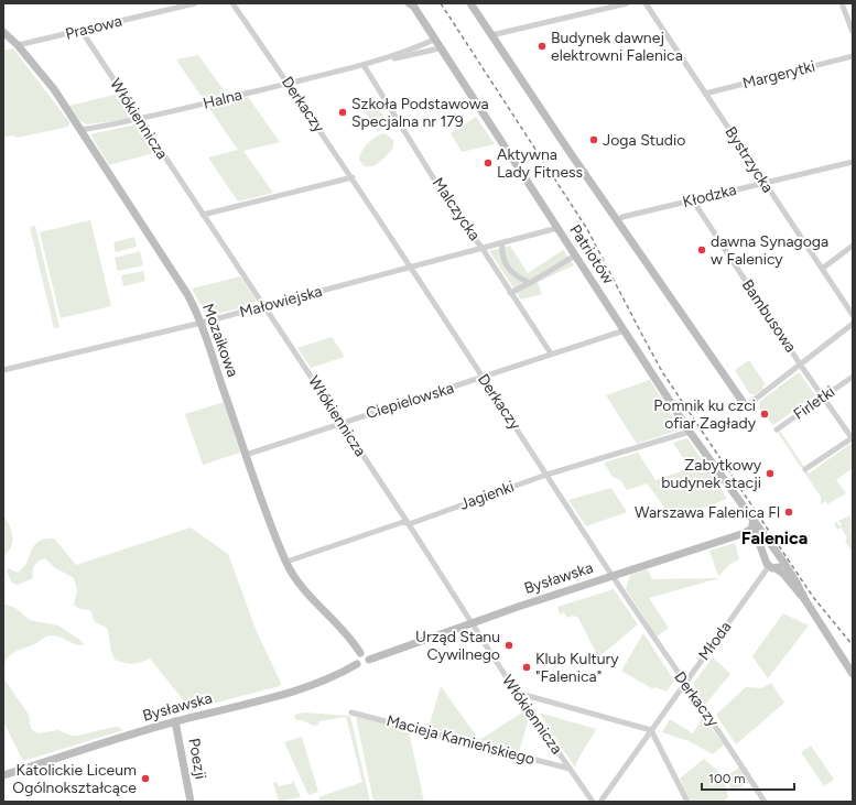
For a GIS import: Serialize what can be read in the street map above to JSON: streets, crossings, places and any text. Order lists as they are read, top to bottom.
{
  "streets": {
    "street": [
      "Prasowa",
      "Margerytki",
      "Halna",
      "Derkaczy",
      "Włókiennicza",
      "Bystrzycka",
      "Kłodzka",
      "Malczycka",
      "Patriotów",
      "Małowiejska",
      "Bambusowa",
      "Mozaikowa",
      "Ciepielowska",
      "Firletki",
      "Jagienki",
      "Bysławska",
      "Młoda",
      "Macieja Kamieńskiego",
      "Poezji"
    ]
  },
  "crossings": [
    ["Prasowa", "Włókiennicza"],
    ["Prasowa", "Mozaikowa"],
    ["Margerytki", "Bystrzycka"],
    ["Halna", "Derkaczy"],
    ["Halna", "Włókiennicza"],
    ["Halna", "Malczycka"],
    ["Halna", "Patriotów"],
    ["Halna", "Mozaikowa"],
    ["Derkaczy", "Małowiejska"],
    ["Derkaczy", "Ciepielowska"],
    ["Derkaczy", "Jagienki"],
    ["Derkaczy", "Bysławska"],
    ["Derkaczy", "Młoda"],
    ["Włókiennicza", "Małowiejska"],
    ["Włókiennicza", "Ciepielowska"],
    ["Włókiennicza", "Jagienki"],
    ["Włókiennicza", "Bysławska"],
    ["Włókiennicza", "Macieja Kamieńskiego"],
    ["Bystrzycka", "Kłodzka"],
    ["Kłodzka", "Bambusowa"],
    ["Malczycka", "Małowiejska"],
    ["Malczycka", "Ciepielowska"],
    ["Patriotów", "Małowiejska"],
    ["Patriotów", "Ciepielowska"],
    ["Patriotów", "Jagienki"],
    ["Patriotów", "Bysławska"],
    ["Patriotów", "Młoda"],
    ["Małowiejska", "Mozaikowa"],
    ["Bambusowa", "Firletki"],
    ["Mozaikowa", "Ciepielowska"],
    ["Mozaikowa", "Jagienki"],
    ["Mozaikowa", "Bysławska"],
    ["Bysławska", "Poezji"]
  ],
  "districts": ["Falenica"],
  "places": [
    "Budynek dawnej elektrowni Falenica",
    "Szkoła Podstawowa Specjalna nr 179",
    "Joga Studio",
    "Aktywna Lady Fitness",
    "dawna Synagoga w Falenicy",
    "Pomnik ku czci ofiar Zagłady",
    "Zabytkowy budynek stacji",
    "Warszawa Falenica Fl",
    "Urząd Stanu Cywilnego",
    "Klub Kultury \"Falenica\"",
    "Katolickie Liceum Ogólnokształcące"
  ],
  "scale_bar": "100 m"
}
